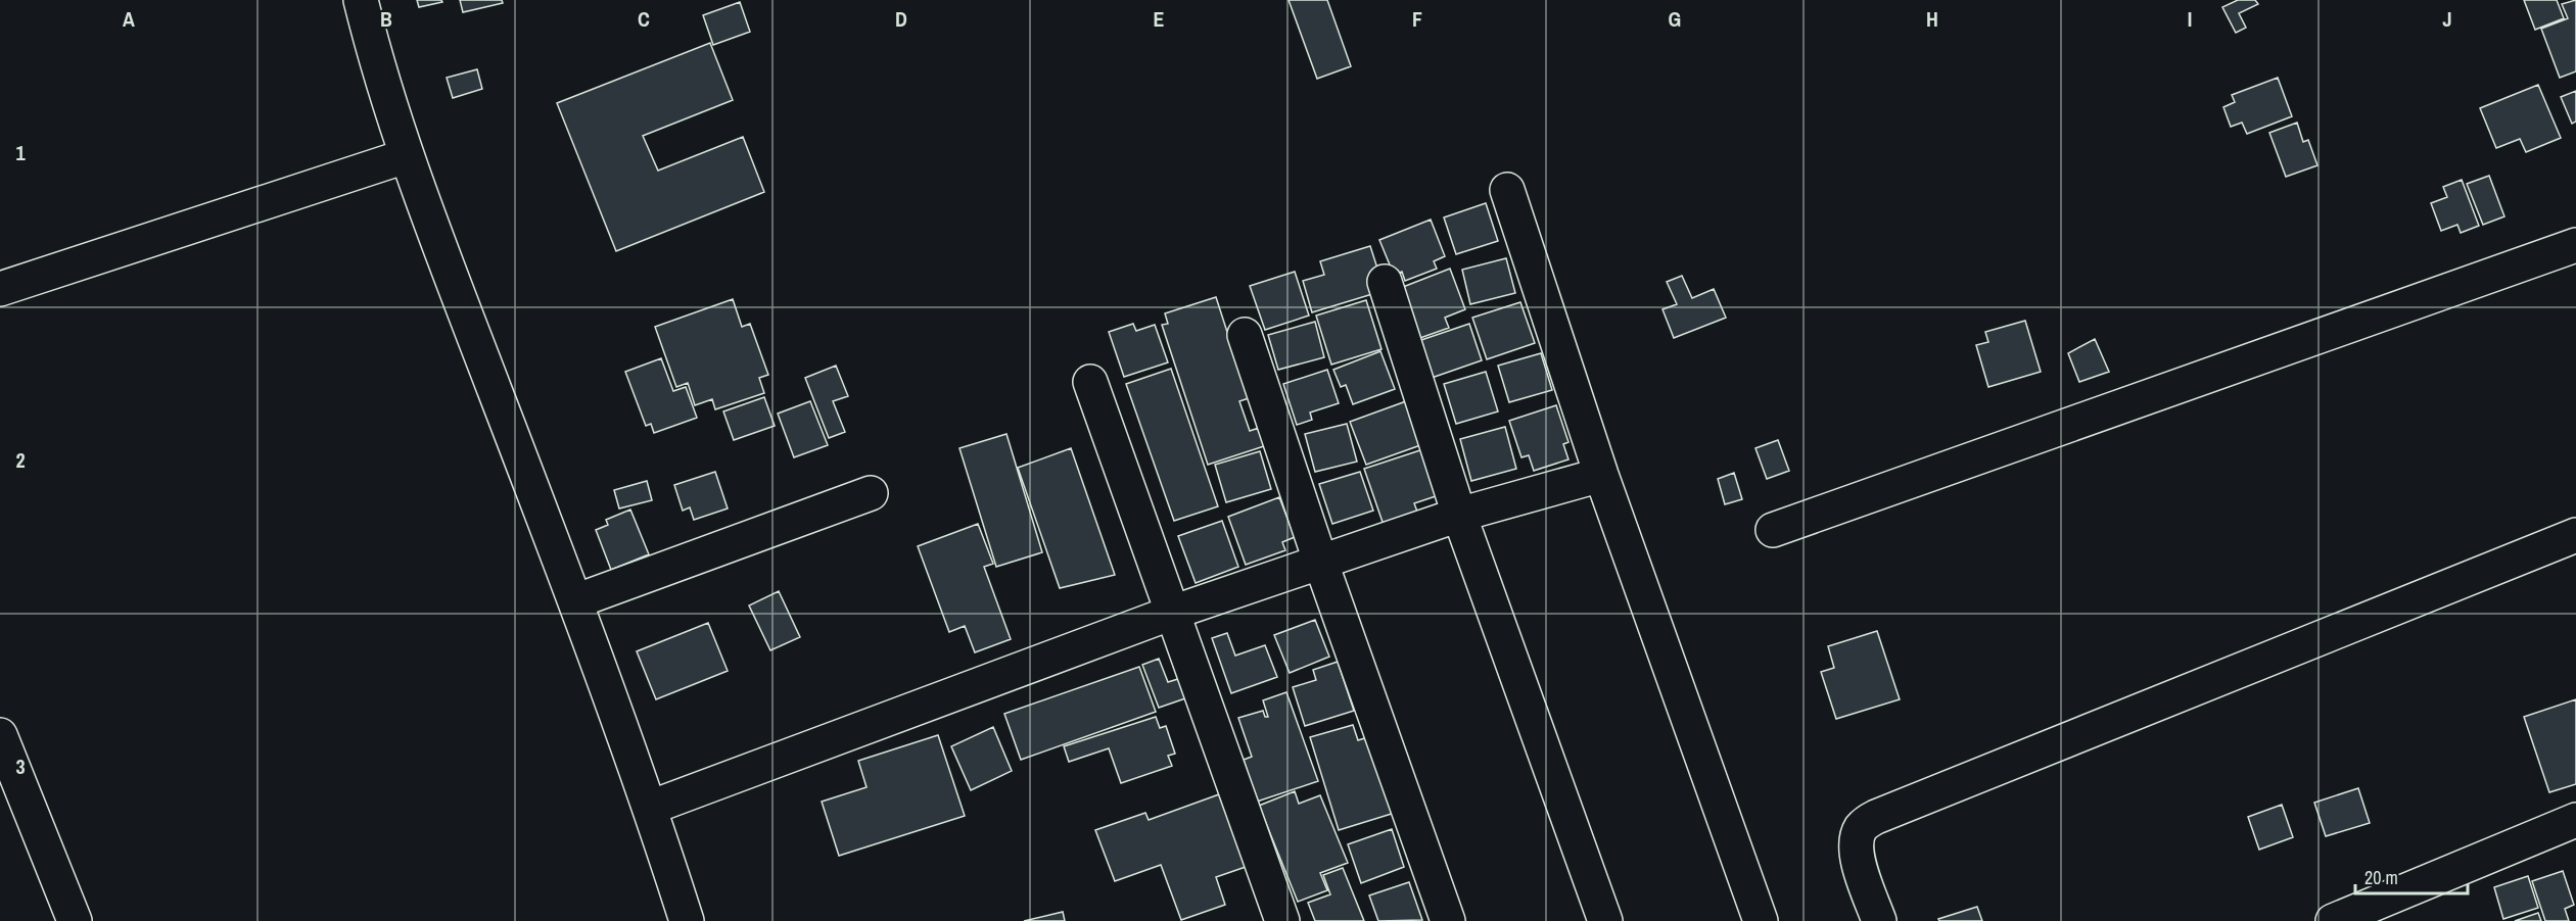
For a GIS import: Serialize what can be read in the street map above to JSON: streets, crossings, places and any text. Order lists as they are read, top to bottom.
{
  "scale_bar": "20 m",
  "grid": {
    "columns": [
      "A",
      "B",
      "C",
      "D",
      "E",
      "F",
      "G",
      "H",
      "I",
      "J"
    ],
    "rows": ["1", "2", "3"]
  }
}
